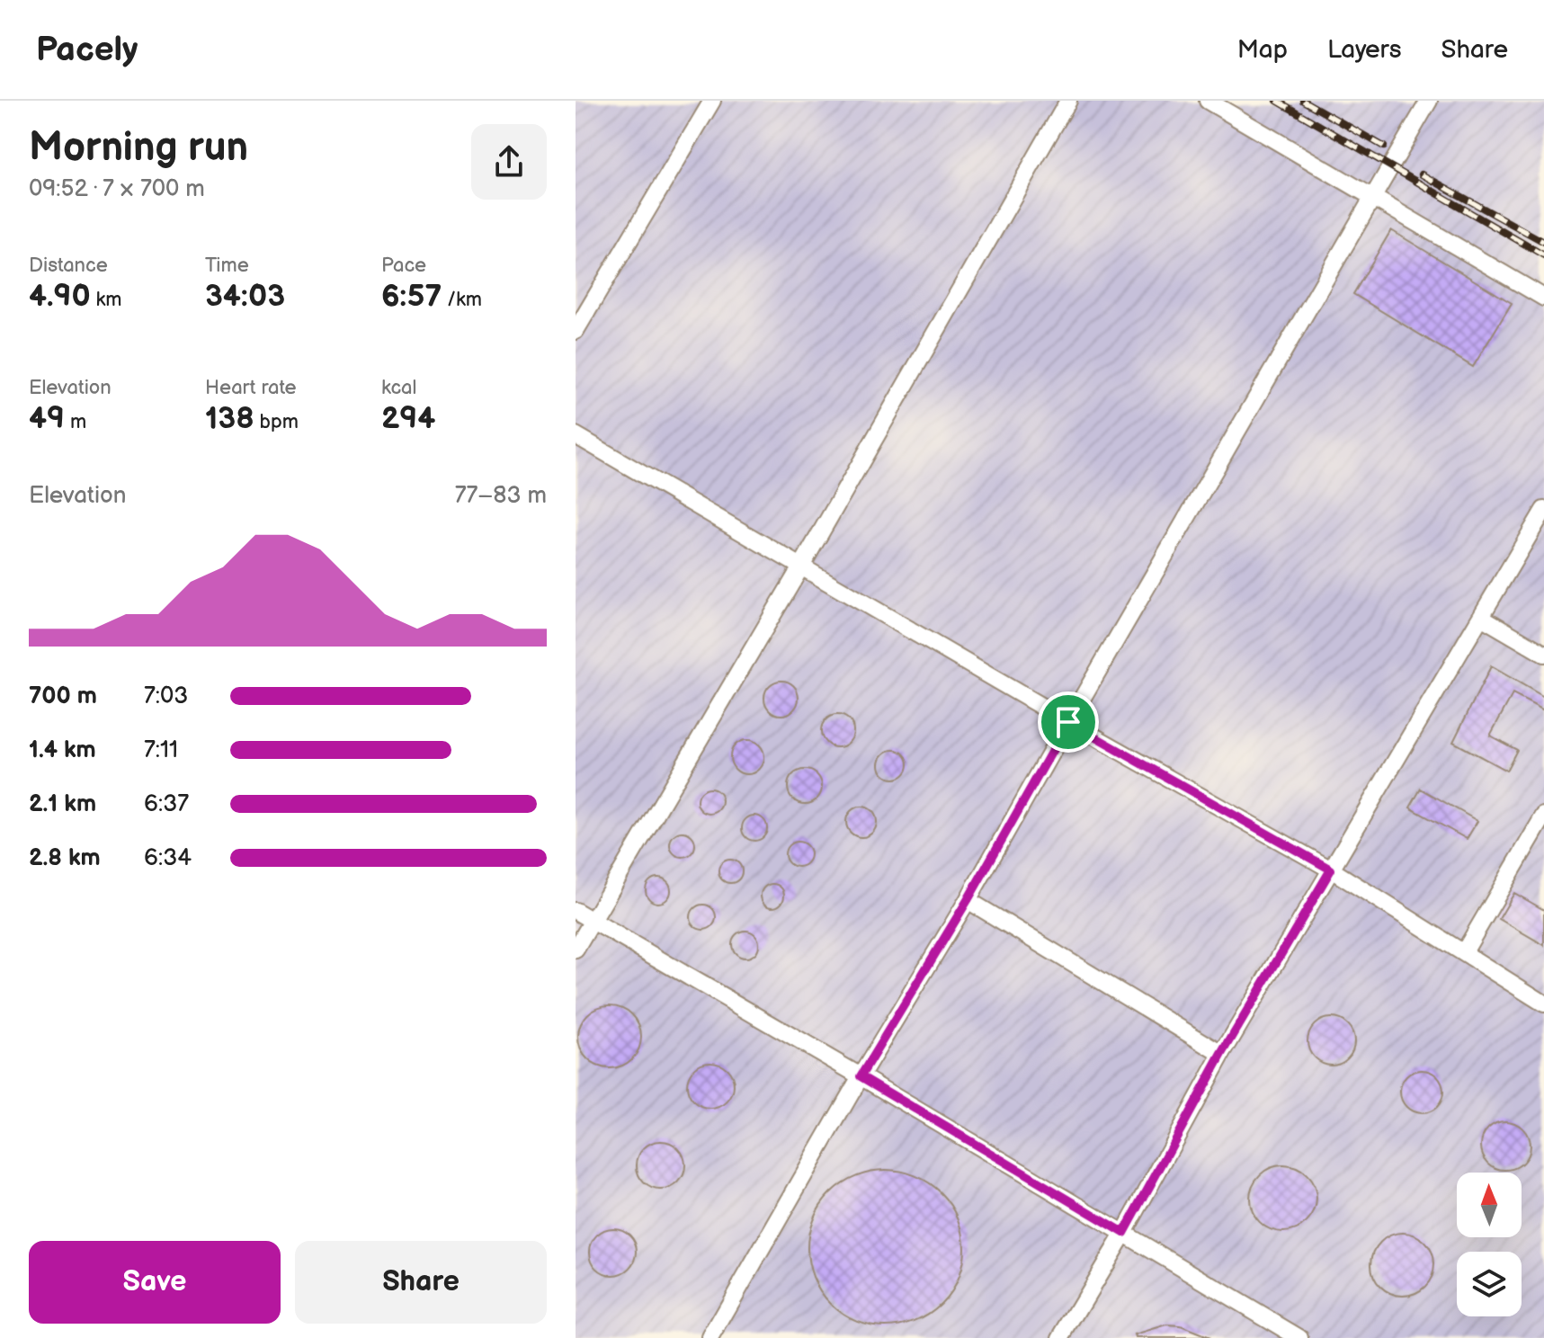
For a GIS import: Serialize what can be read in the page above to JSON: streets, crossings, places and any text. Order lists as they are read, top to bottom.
{
  "north": "top",
  "page": {
    "header": "Pacely",
    "nav": ["Map", "Layers", "Share"],
    "heading": ["Morning run", "09:52 · 7 × 700 m"],
    "stats": [
      ["Distance", "4.90 km"],
      ["Time", "34:03"],
      ["Pace", "6:57 /km"],
      ["Elevation", "49 m"],
      ["Heart rate", "138 bpm"],
      ["kcal", "294"]
    ],
    "chart": ["Elevation", "77–83 m"],
    "list": [
      {
        "name": "700 m",
        "note": "7:03"
      },
      {
        "name": "1.4 km",
        "note": "7:11"
      },
      {
        "name": "2.1 km",
        "note": "6:37"
      },
      {
        "name": "2.8 km",
        "note": "6:34"
      }
    ],
    "buttons": ["Save", "Share"]
  }
}
